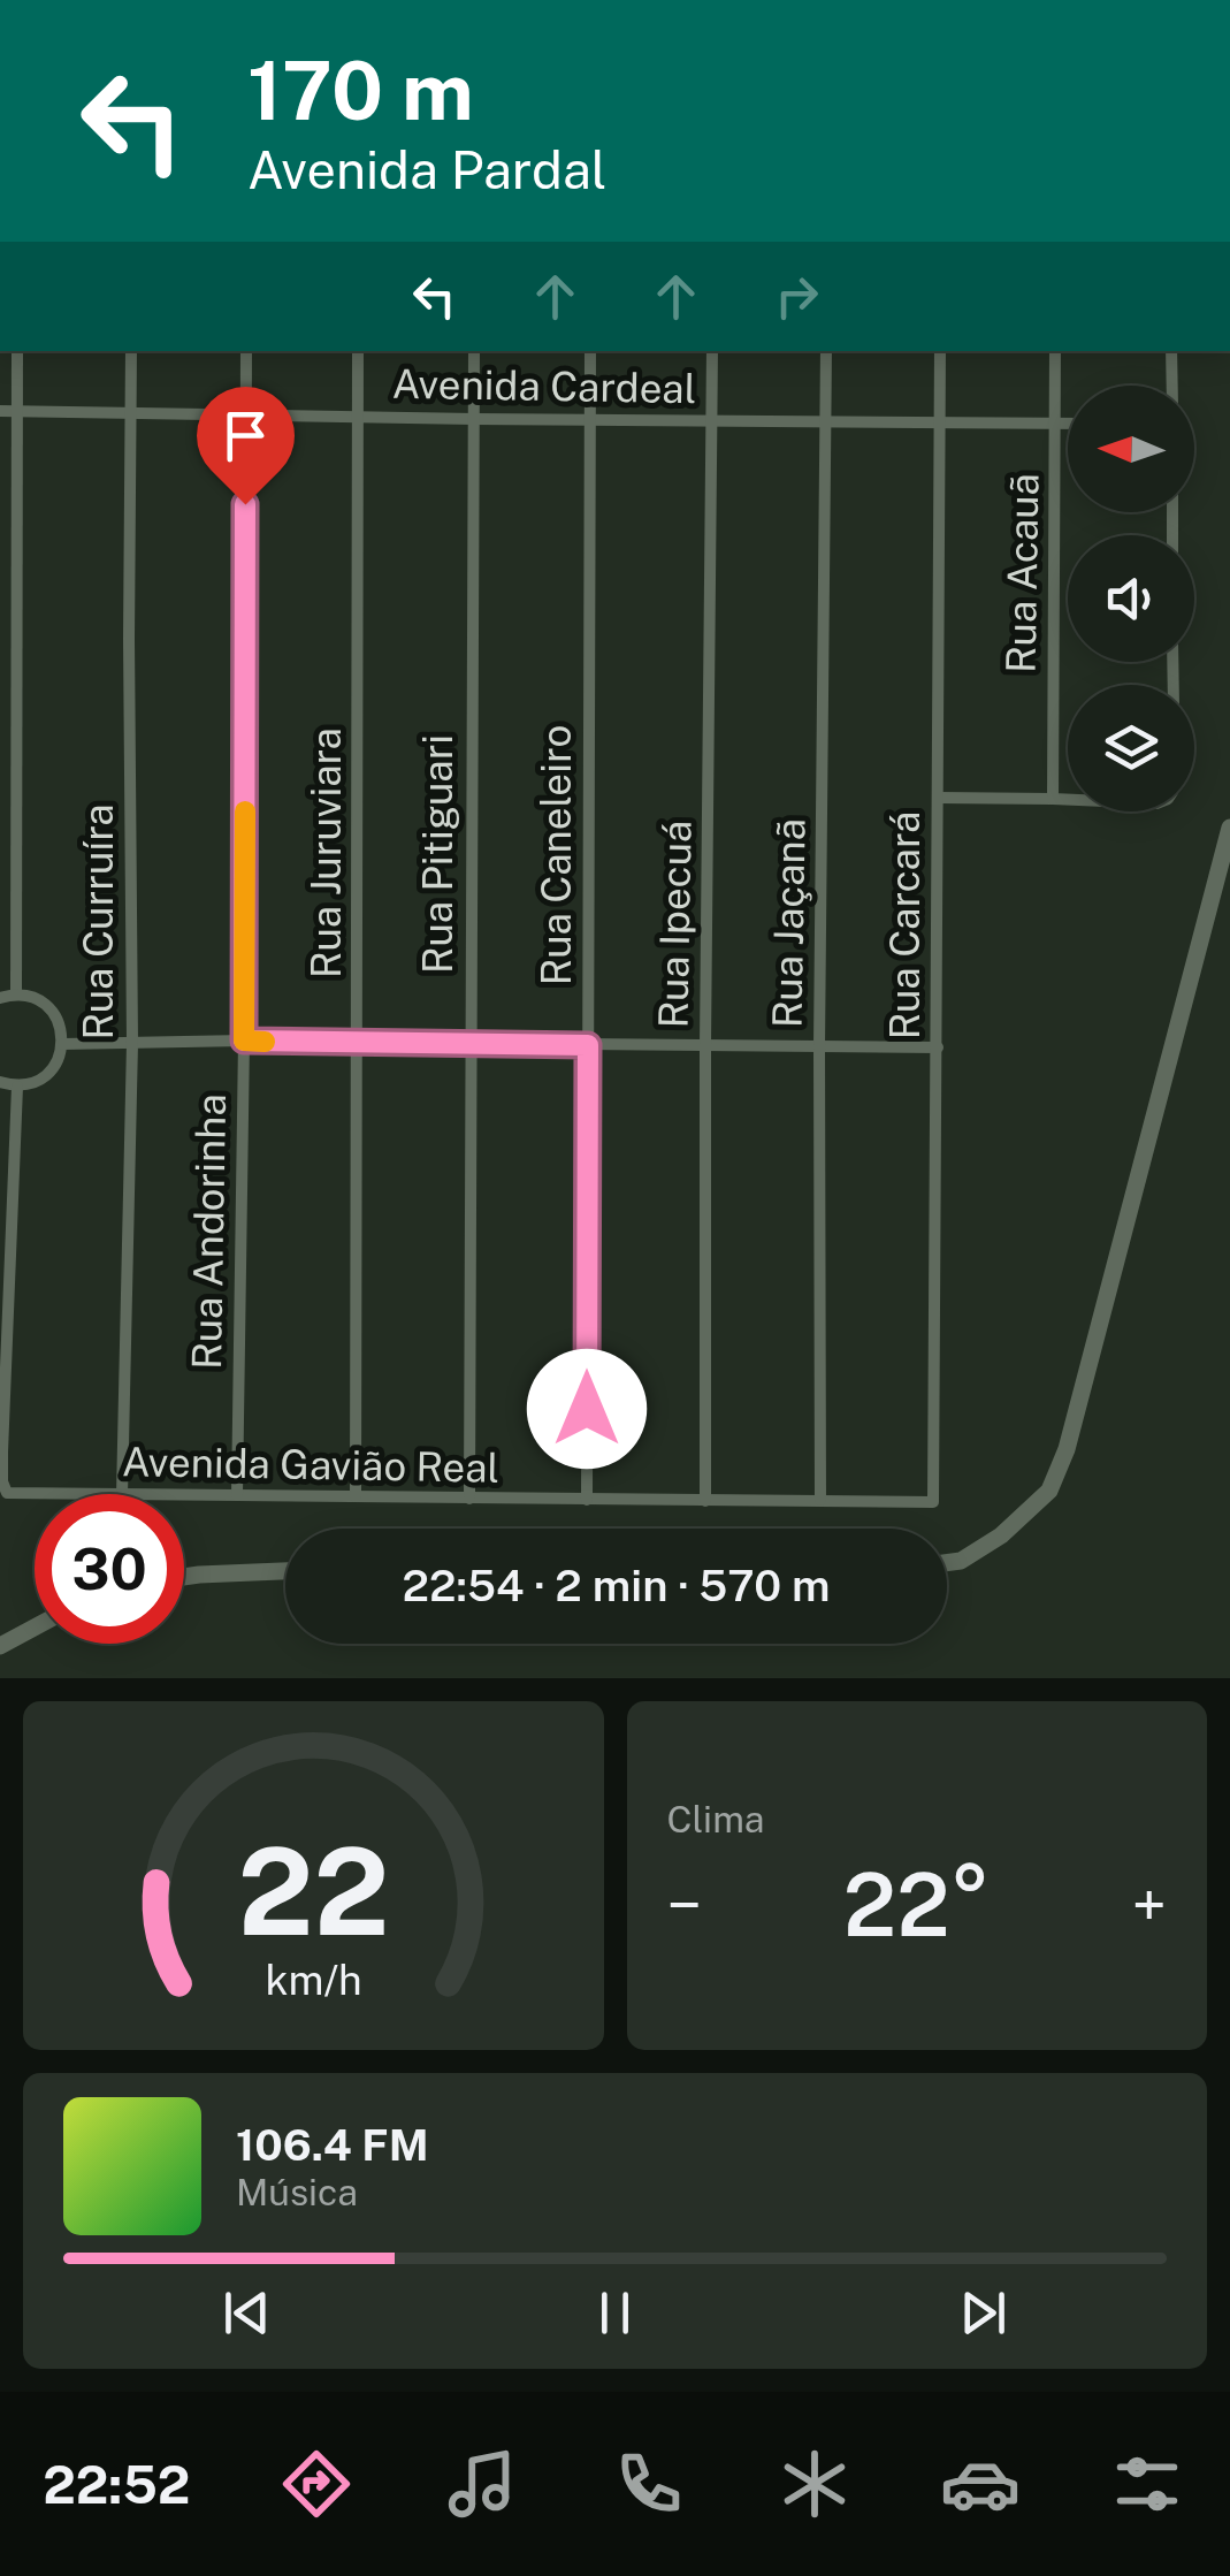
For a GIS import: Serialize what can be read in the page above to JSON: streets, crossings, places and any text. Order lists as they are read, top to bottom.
{
  "streets": {
    "street": [
      "Avenida Cardeal",
      "Rua Acauã",
      "Rua Juruviara",
      "Rua Pitiguari",
      "Rua Caneleiro",
      "Rua Curruíra",
      "Rua Jaçanã",
      "Rua Ipecuá",
      "Rua Carcará",
      "Rua Andorinha",
      "Avenida Gavião Real"
    ]
  },
  "crossings": [
    ["Avenida Cardeal", "Rua Acauã"],
    ["Avenida Cardeal", "Rua Juruviara"],
    ["Avenida Cardeal", "Rua Pitiguari"],
    ["Avenida Cardeal", "Rua Caneleiro"],
    ["Avenida Cardeal", "Rua Curruíra"],
    ["Avenida Cardeal", "Rua Jaçanã"],
    ["Avenida Cardeal", "Rua Ipecuá"],
    ["Avenida Cardeal", "Rua Carcará"],
    ["Avenida Cardeal", "Rua Andorinha"],
    ["Rua Juruviara", "Avenida Gavião Real"],
    ["Rua Pitiguari", "Avenida Gavião Real"],
    ["Rua Caneleiro", "Avenida Gavião Real"],
    ["Rua Jaçanã", "Avenida Gavião Real"],
    ["Rua Ipecuá", "Avenida Gavião Real"],
    ["Rua Carcará", "Avenida Gavião Real"],
    ["Rua Andorinha", "Avenida Gavião Real"]
  ],
  "north": "left",
  "page": {
    "turn": ["170 m", "Avenida Pardal"],
    "limit": "30",
    "trip": "22:54 · 2 min · 570 m",
    "tile": "Clima",
    "heat": ["−", "22°", "+"],
    "song": ["106.4 FM", "Música"],
    "tabs": "22:52",
    "gauge": ["22", "km/h"]
  }
}
